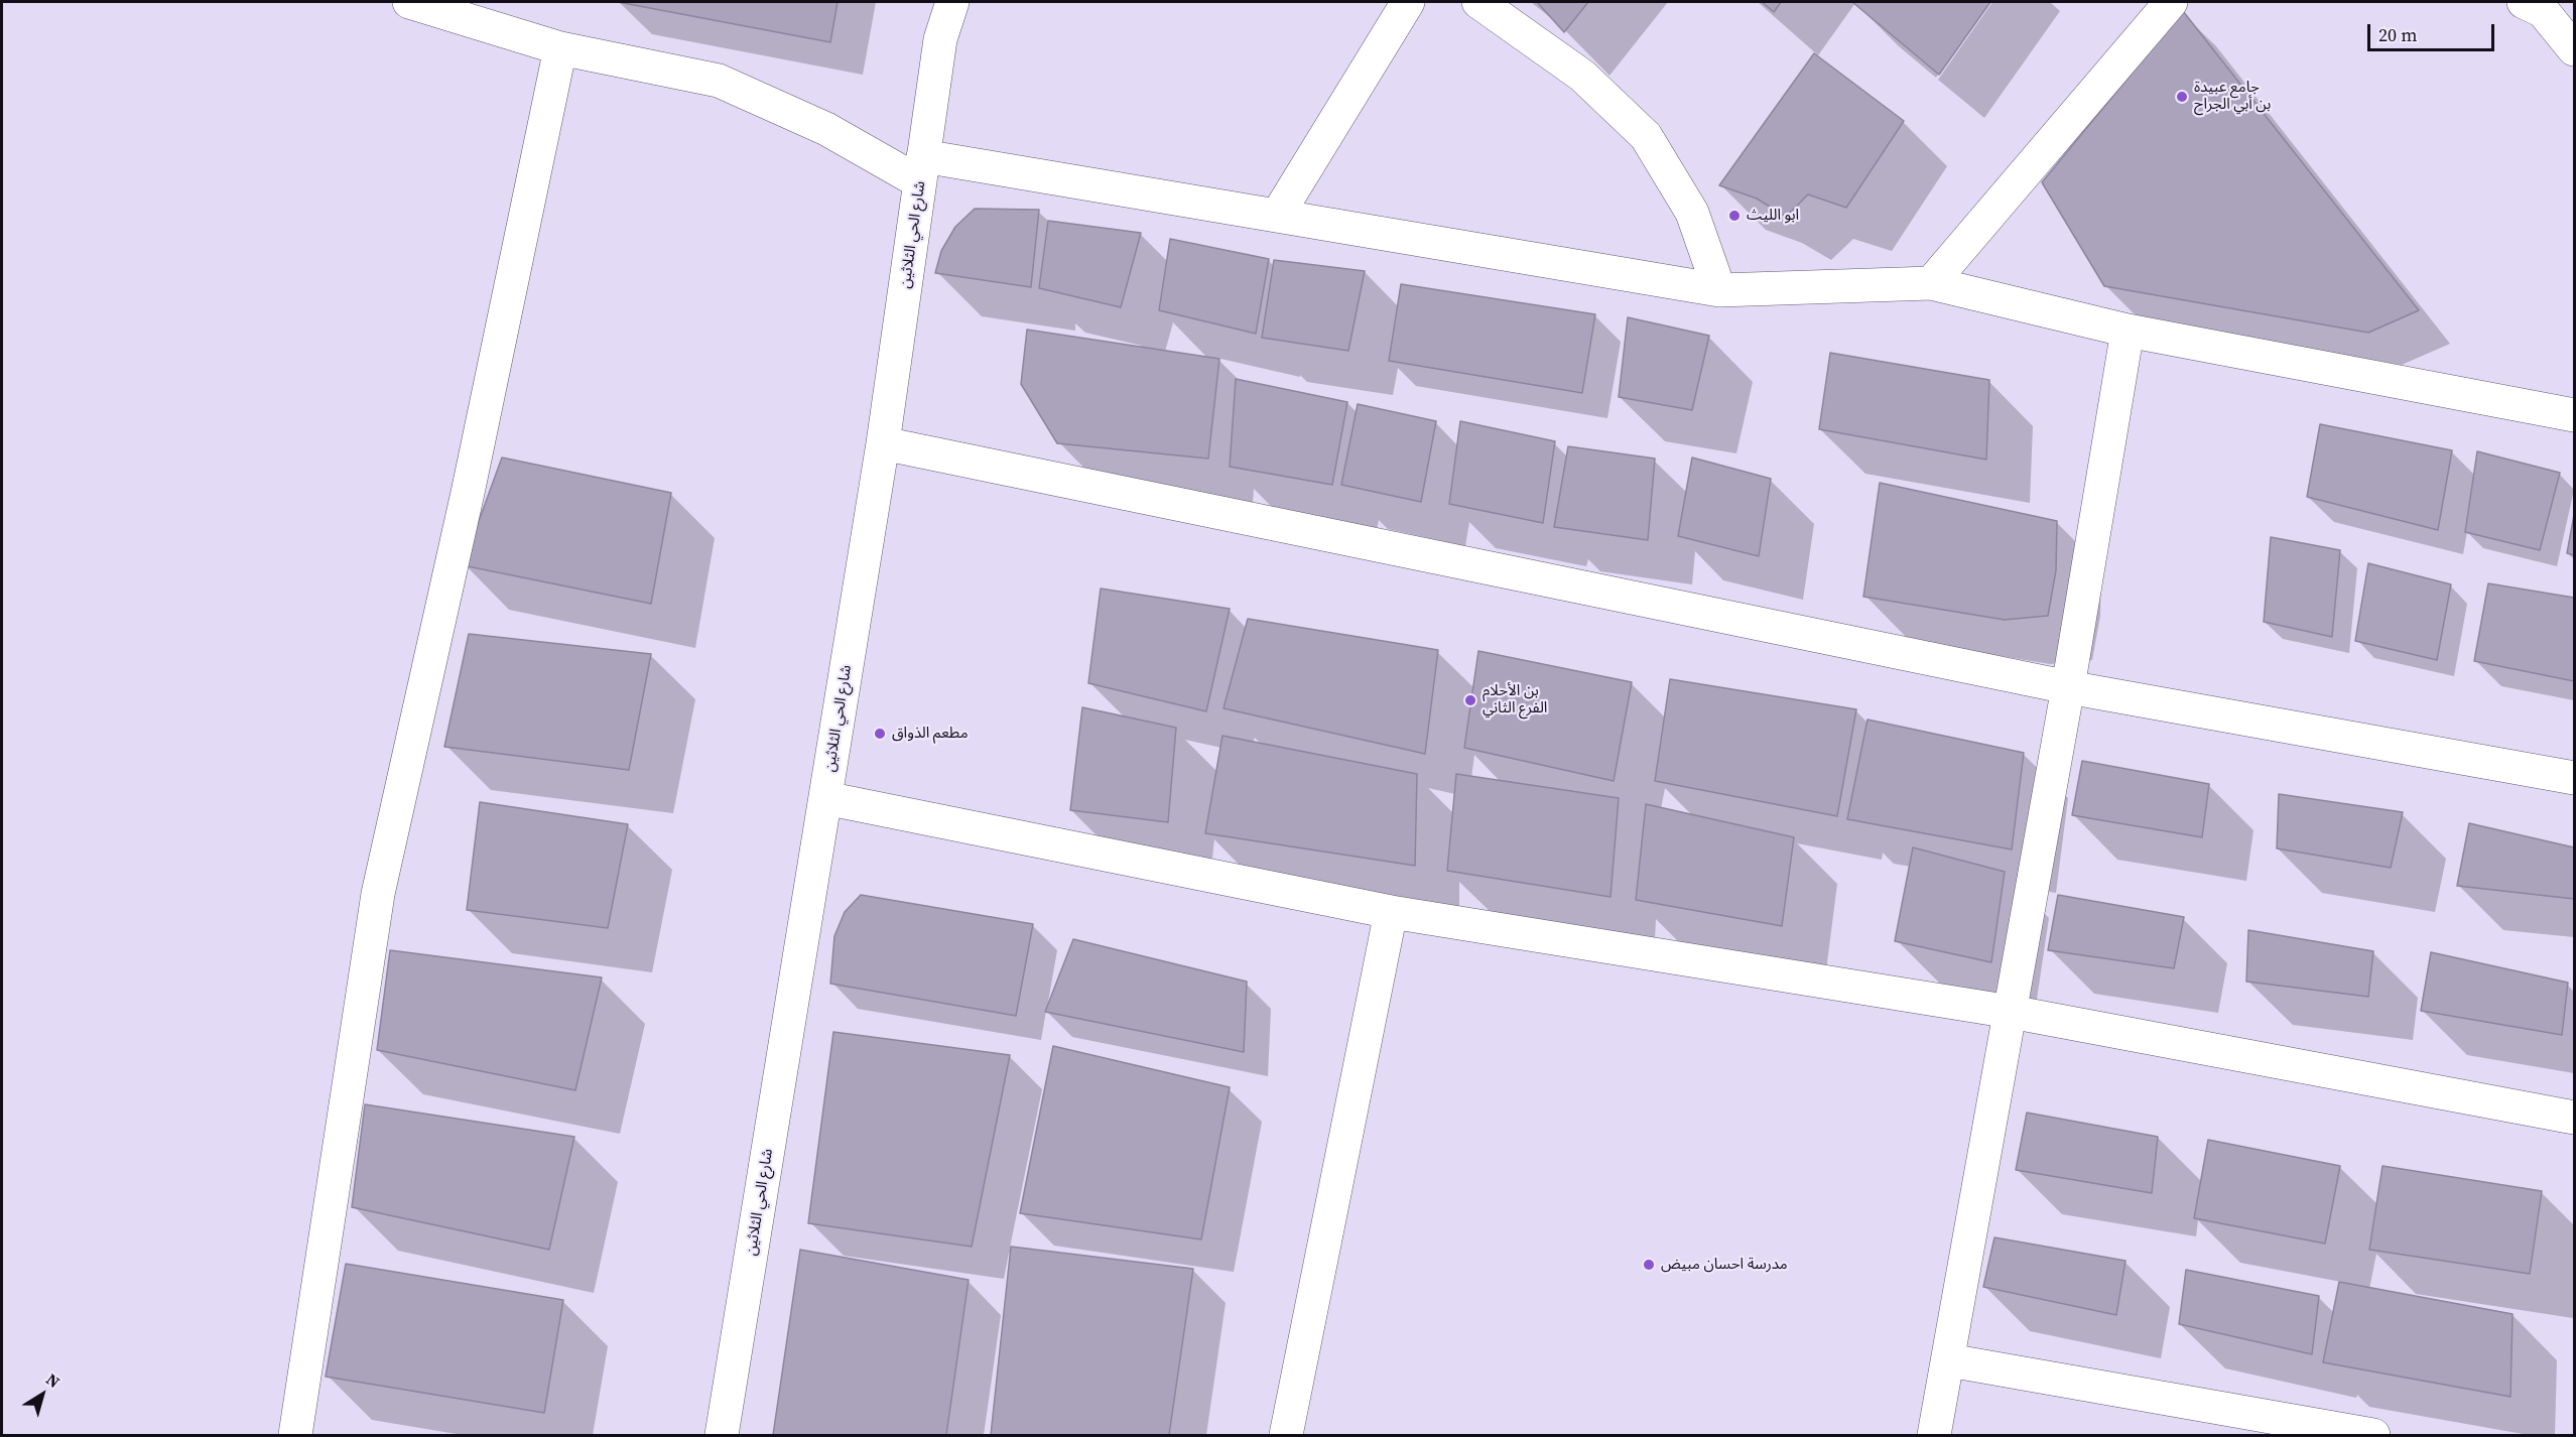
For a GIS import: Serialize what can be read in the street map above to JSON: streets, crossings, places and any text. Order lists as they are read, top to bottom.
{
  "streets": {
    "street": ["شارع الحي الثلاثين"]
  },
  "places": [
    "جامع عبيدة بن أبي الجراح",
    "ابو الليث",
    "بن الأحلام الفرع الثاني",
    "مطعم الذواق",
    "مدرسة احسان مبيض"
  ],
  "scale_bar": "20 m",
  "north": "top right"
}
